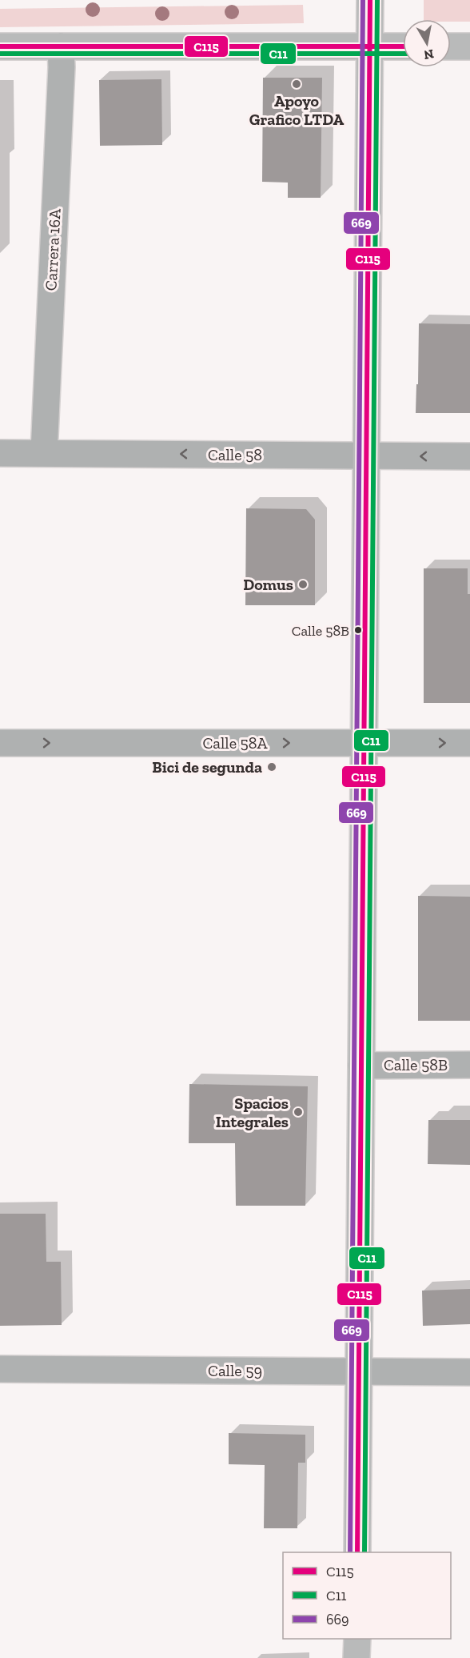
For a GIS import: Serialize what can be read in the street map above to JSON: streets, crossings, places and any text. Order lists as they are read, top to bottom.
{
  "streets": {
    "street": [
      "Carrera 16A",
      "Calle 58",
      "Calle 58A",
      "Calle 58B",
      "Calle 59"
    ]
  },
  "crossings": [
    ["Carrera 16A", "Calle 58"]
  ],
  "one_way": ["Calle 58", "Calle 58A"],
  "places": [
    "Apoyo Grafico LTDA",
    "Domus",
    "Calle 58B",
    "Bici de segunda",
    "Spacios Integrales"
  ],
  "lines": ["transit line C115", "transit line C11", "transit line 669"],
  "legend": ["C115", "C11", "669"],
  "north": "bottom"
}
